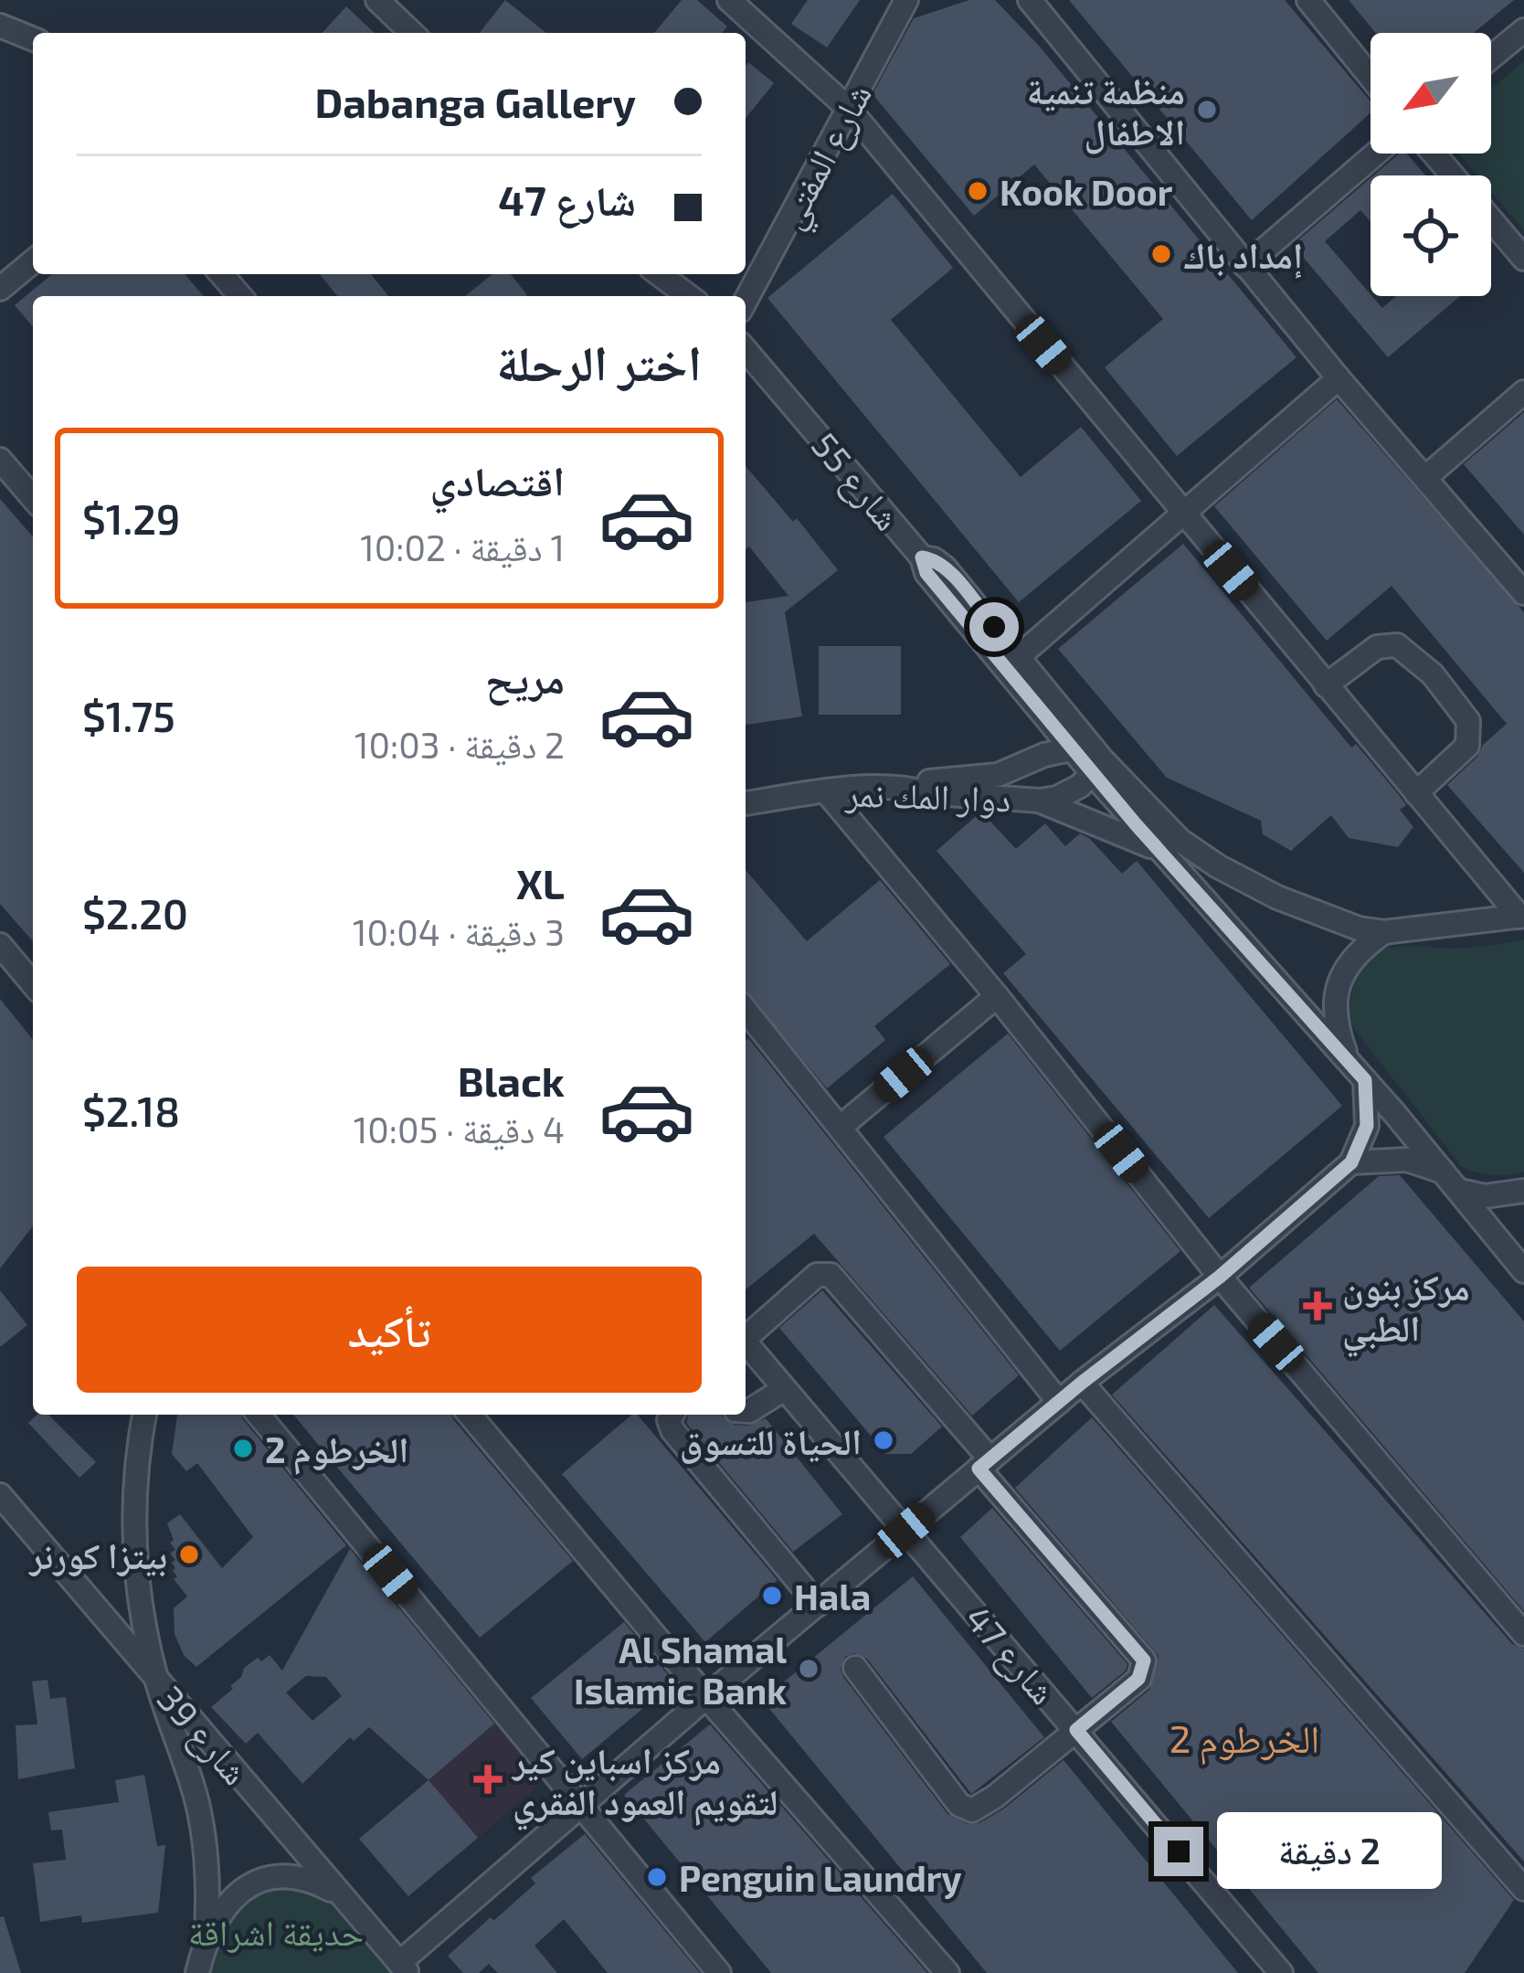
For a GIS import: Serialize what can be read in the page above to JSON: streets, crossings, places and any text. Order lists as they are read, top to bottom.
{
  "streets": {
    "street": [
      "شارع المفتي",
      "شارع 55",
      "دوار المك نمر",
      "شارع 47",
      "شارع 39"
    ]
  },
  "crossings": [
    ["شارع 55", "دوار المك نمر"]
  ],
  "districts": ["الخرطوم 2"],
  "parks": ["حديقة اشراقة"],
  "places": {
    "other": [
      "منظمة تنمية الاطفال",
      "Kook Door",
      "إمداد باك",
      "الحياة للتسوق",
      "الخرطوم 2",
      "بيتزا كورنر",
      "Hala",
      "Al Shamal Islamic Bank",
      "Penguin Laundry"
    ],
    "health": ["مركز بنون الطبي", "مركز اسباين كير لتقويم العمود الفقري"]
  },
  "north": "bottom left",
  "page": {
    "banner": ["Dabanga Gallery", "شارع 47"],
    "heading": "اختر الرحلة",
    "list": [
      {
        "name": "اقتصادي",
        "note": "1 دقيقة · 10:02",
        "value": "$1.29"
      },
      {
        "name": "مريح",
        "note": "2 دقيقة · 10:03",
        "value": "$1.75"
      },
      {
        "name": "XL",
        "note": "3 دقيقة · 10:04",
        "value": "$2.20"
      },
      {
        "name": "Black",
        "note": "4 دقيقة · 10:05",
        "value": "$2.18"
      }
    ],
    "buttons": "تأكيد",
    "bubble": "2 دقيقة"
  }
}
